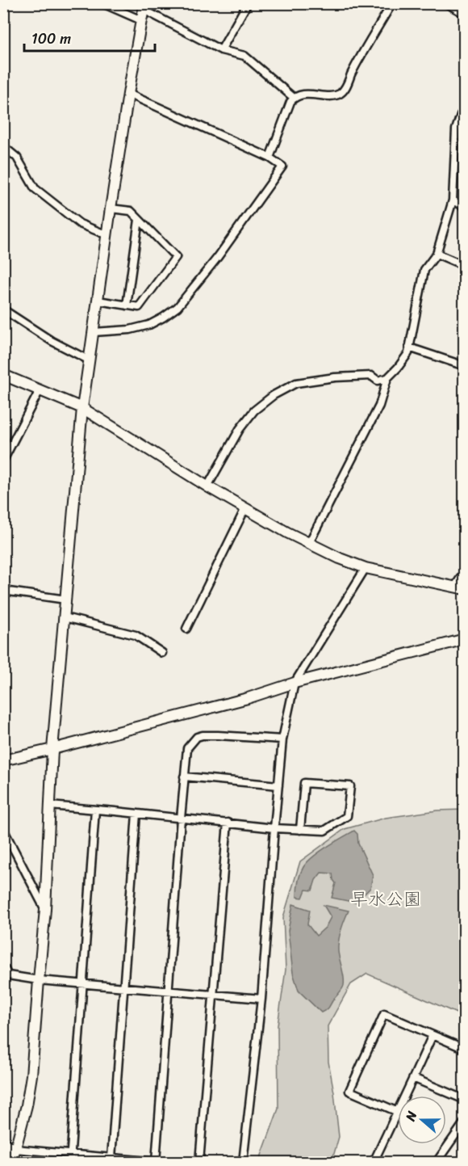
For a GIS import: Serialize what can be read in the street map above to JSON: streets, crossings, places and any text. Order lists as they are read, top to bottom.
{
  "parks": ["早水公園"],
  "scale_bar": "100 m",
  "north": "left"
}
